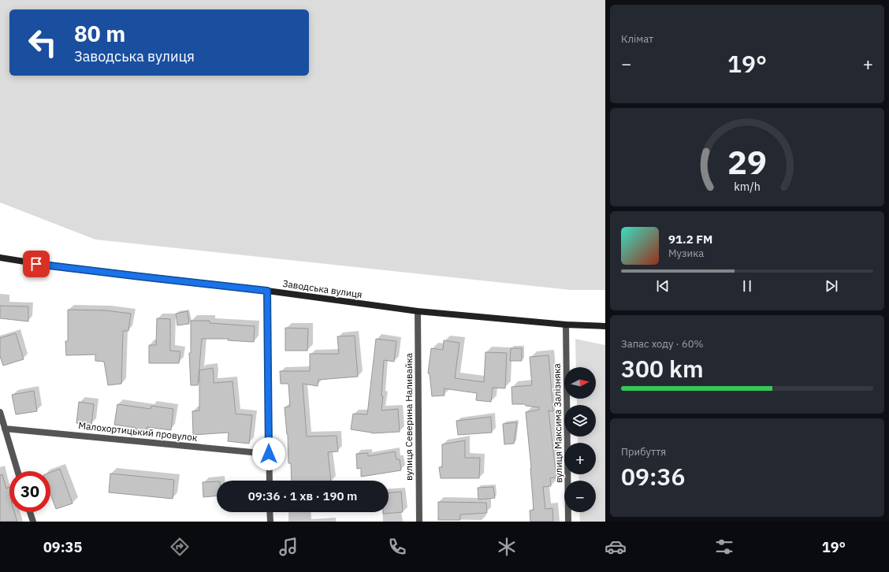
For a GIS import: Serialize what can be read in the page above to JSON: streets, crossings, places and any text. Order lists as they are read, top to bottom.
{
  "streets": {
    "main road": ["Заводська вулиця"],
    "street": ["вулиця Северина Наливайка", "вулиця Максима Залізняка", "Малохортицький провулок"]
  },
  "crossings": [
    ["Заводська вулиця", "вулиця Северина Наливайка"],
    ["Заводська вулиця", "вулиця Максима Залізняка"]
  ],
  "north": "right",
  "page": {
    "tile": [
      "Клімат",
      ["Запас ходу · 60%", "300 km"],
      ["Прибуття", "09:36"]
    ],
    "turn": ["80 m", "Заводська вулиця"],
    "heat": ["−", "19°", "+"],
    "song": ["91.2 FM", "Музика"],
    "map_buttons": ["+", "−"],
    "limit": "30",
    "trip": "09:36 · 1 хв · 190 m",
    "tabs": ["09:35", "19°"],
    "gauge": ["29", "km/h"]
  }
}
